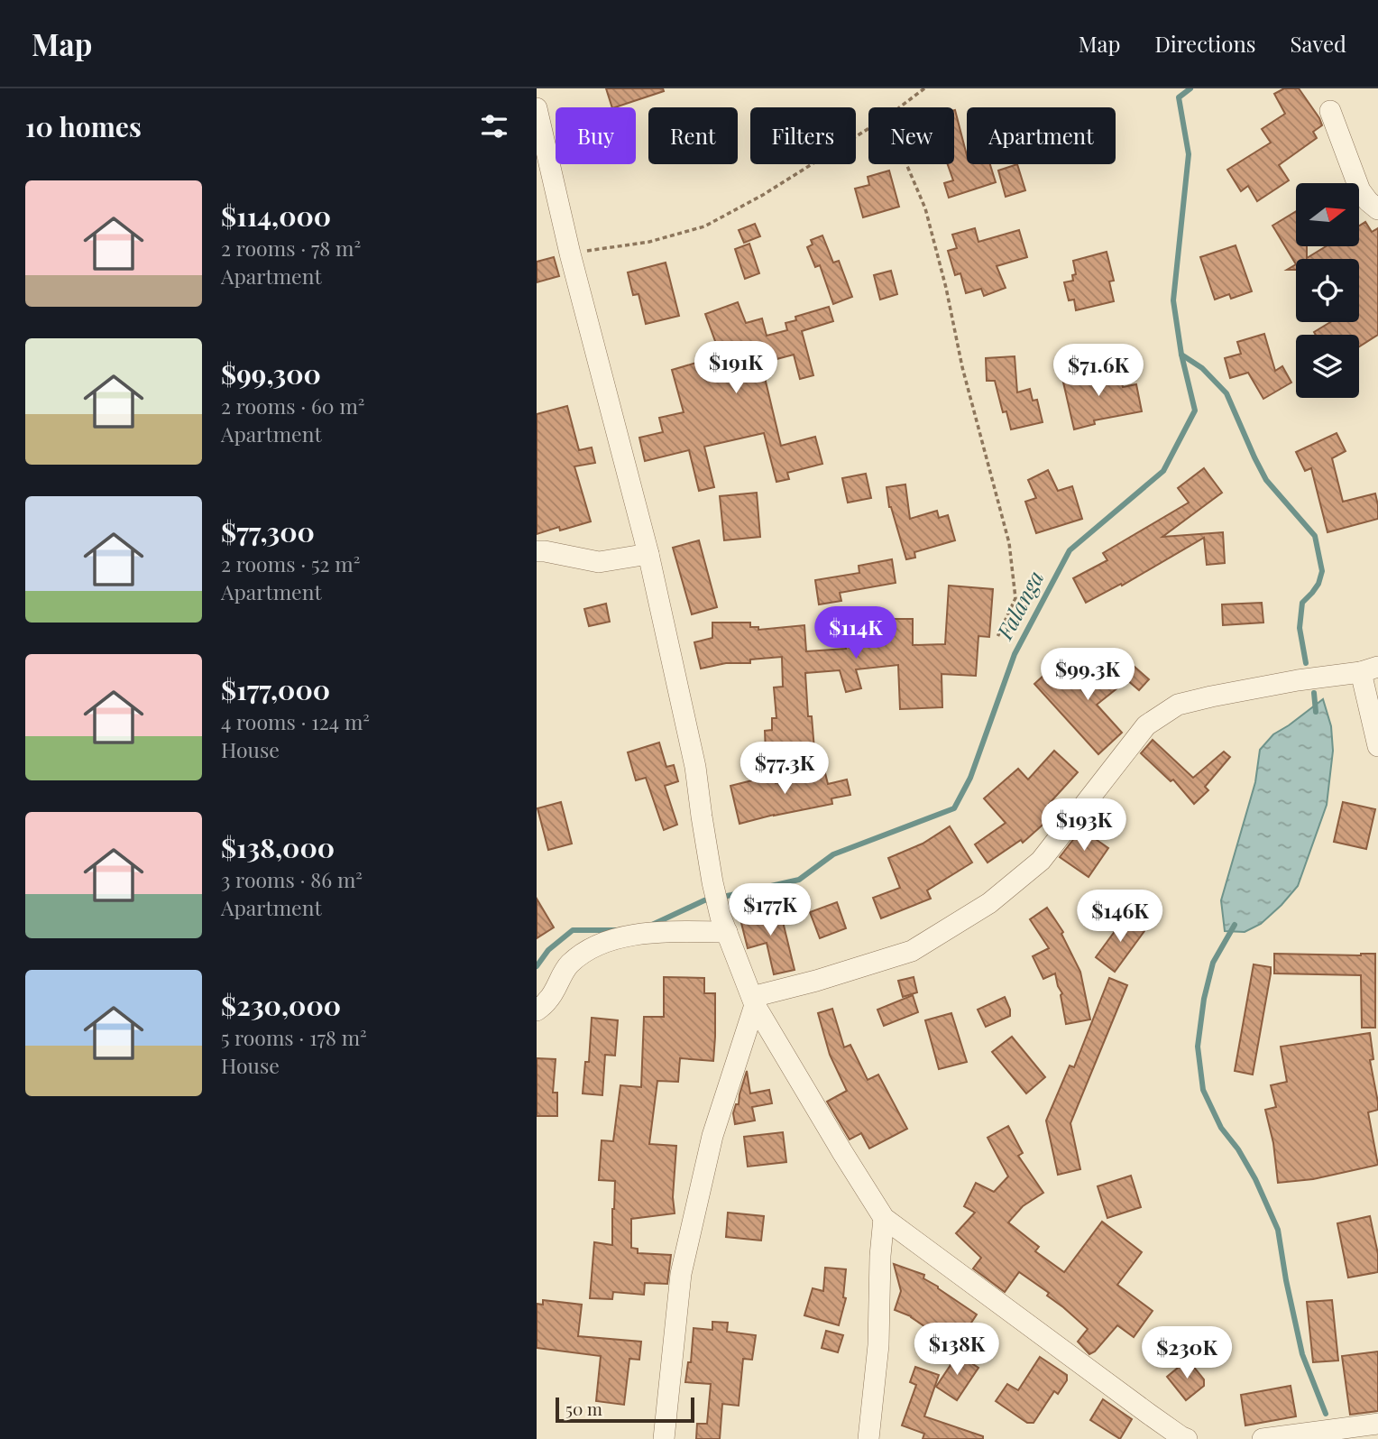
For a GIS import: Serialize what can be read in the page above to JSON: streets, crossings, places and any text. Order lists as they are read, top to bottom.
{
  "water": ["Falanga"],
  "scale_bar": "50 m",
  "north": "right",
  "page": {
    "header": "Map",
    "nav": ["Map", "Directions", "Saved"],
    "heading": "10 homes",
    "chip": [
      "Buy",
      "Rent",
      "Filters",
      "New",
      "Apartment"
    ],
    "list": [
      {
        "name": "$114,000",
        "note": "2 rooms · 78 m² · Apartment"
      },
      {
        "name": "$99,300",
        "note": "2 rooms · 60 m² · Apartment"
      },
      {
        "name": "$77,300",
        "note": "2 rooms · 52 m² · Apartment"
      },
      {
        "name": "$177,000",
        "note": "4 rooms · 124 m² · House"
      },
      {
        "name": "$138,000",
        "note": "3 rooms · 86 m² · Apartment"
      },
      {
        "name": "$230,000",
        "note": "5 rooms · 178 m² · House"
      }
    ],
    "price": [
      "$191K",
      "$71.6K",
      "$114K",
      "$99.3K",
      "$77.3K",
      "$193K",
      "$177K",
      "$146K",
      "$138K",
      "$230K"
    ],
    "scale": "50 m"
  }
}
